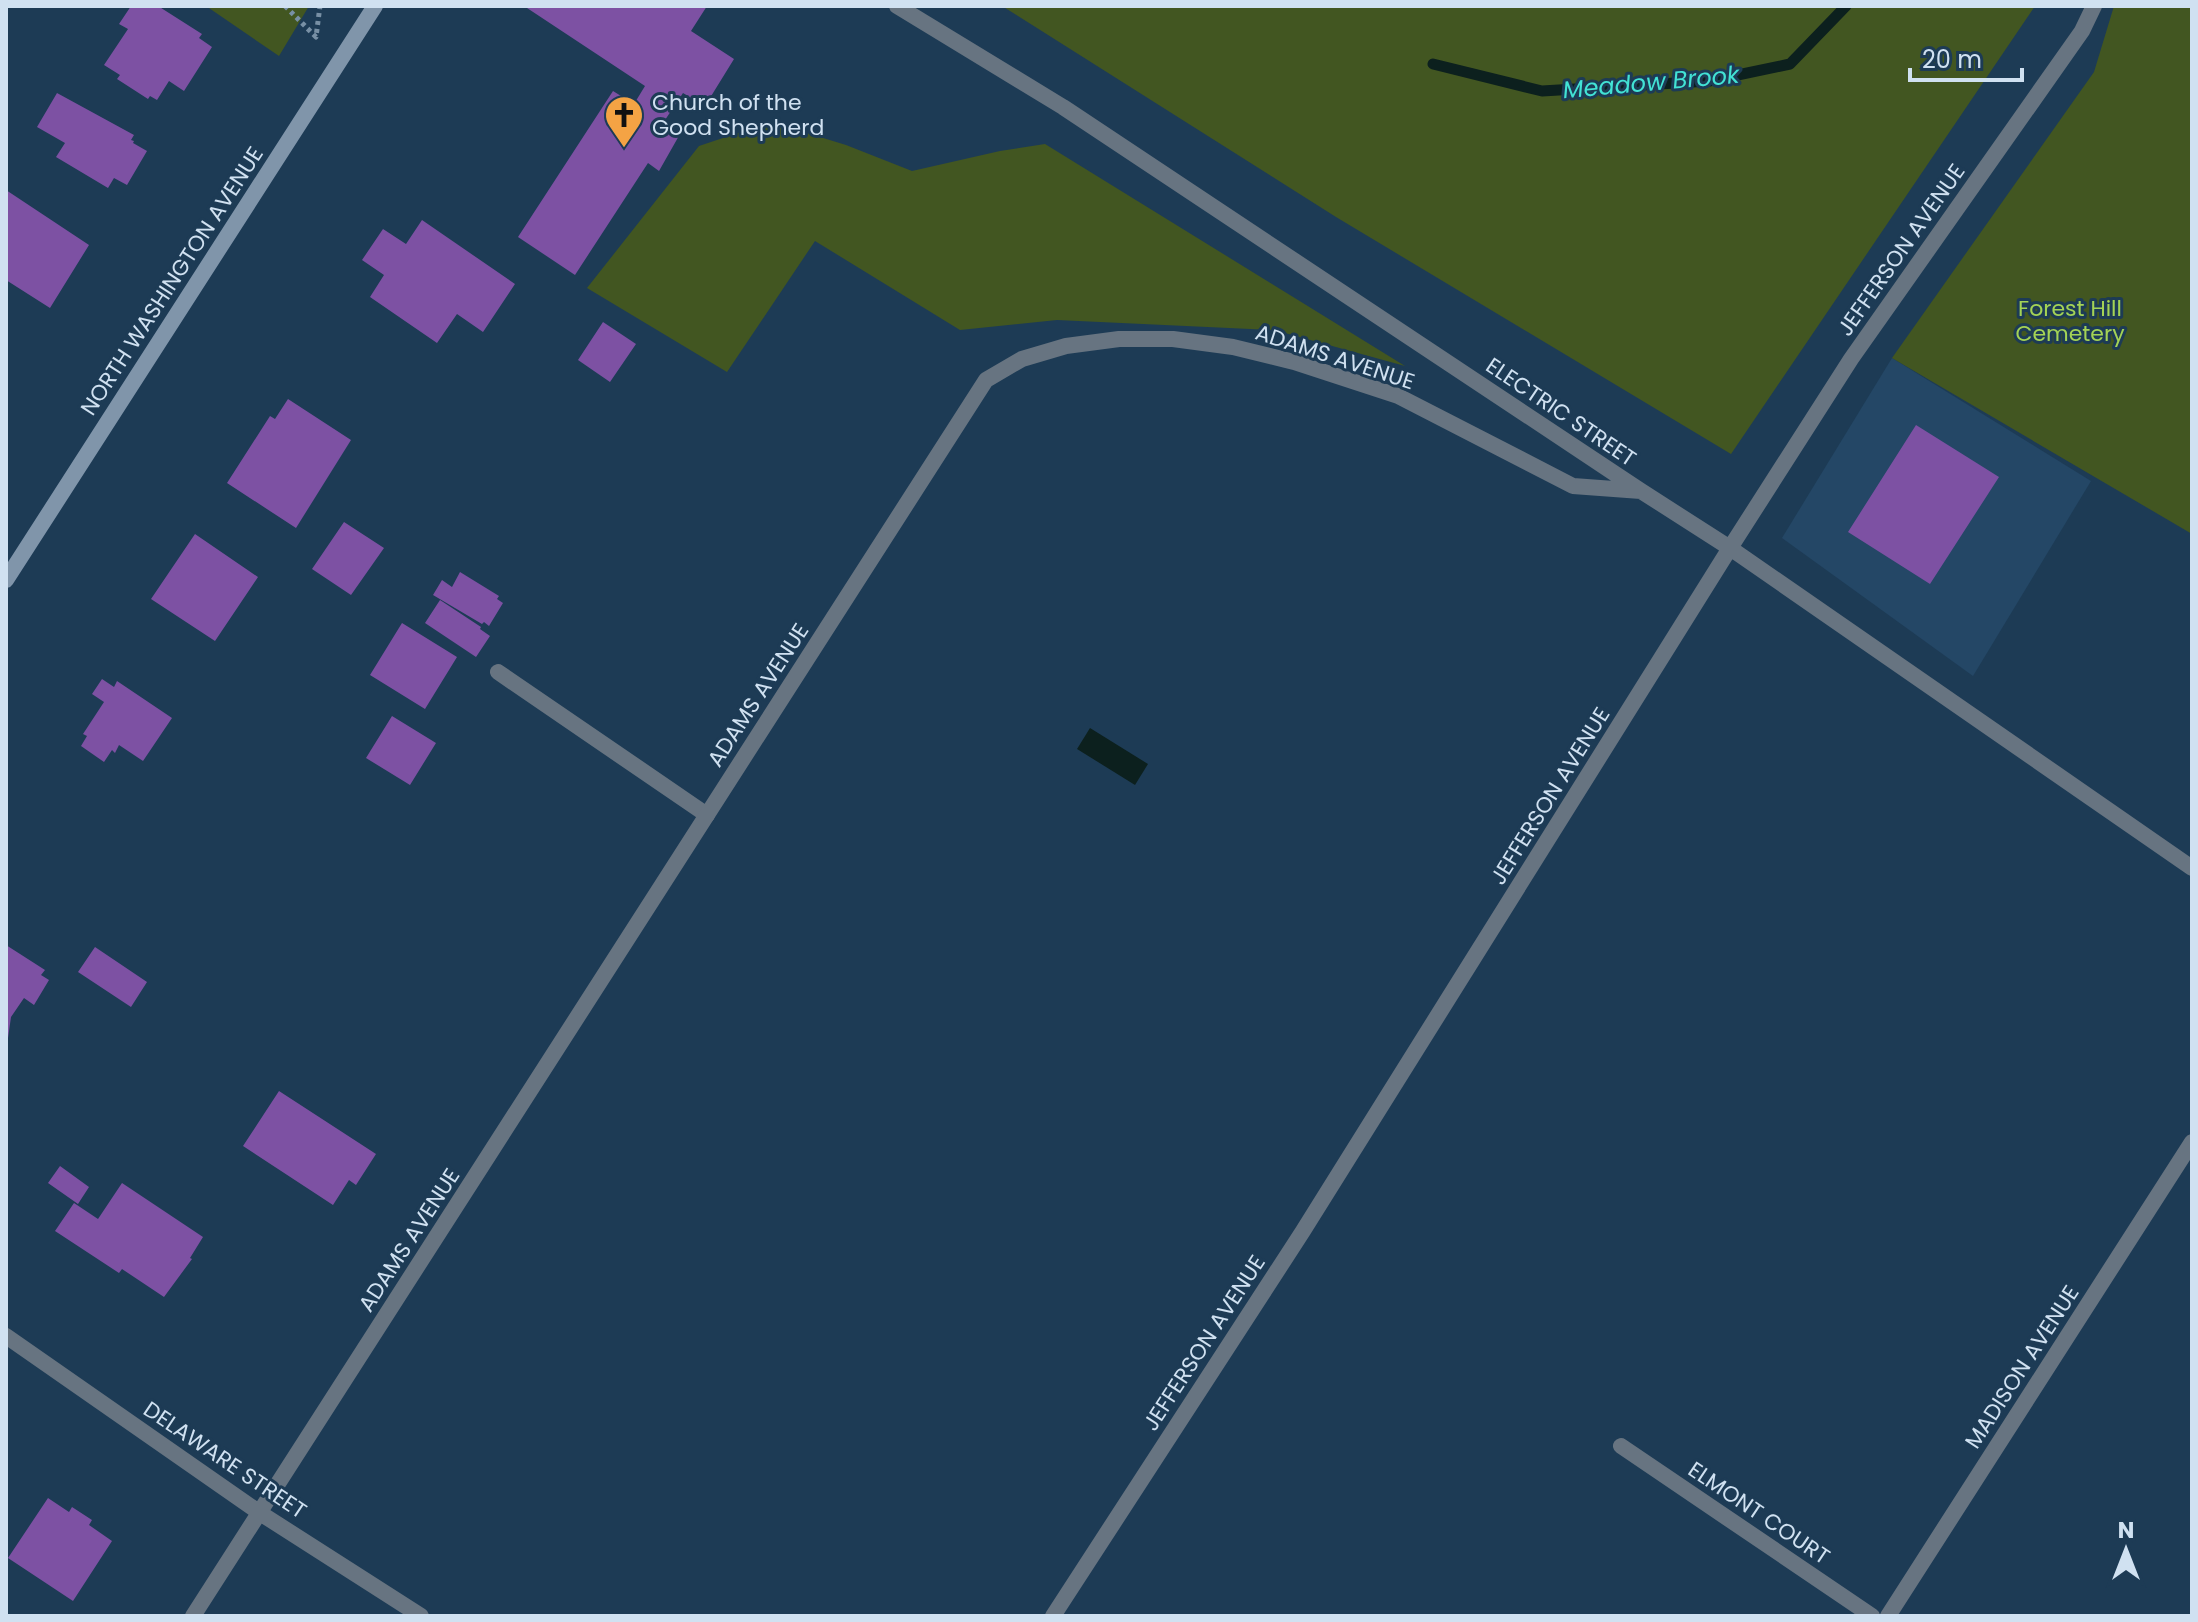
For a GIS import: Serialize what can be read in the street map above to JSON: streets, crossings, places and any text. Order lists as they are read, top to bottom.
{
  "streets": {
    "street": [
      "JEFFERSON AVENUE",
      "NORTH WASHINGTON AVENUE",
      "ADAMS AVENUE",
      "ELECTRIC STREET",
      "MADISON AVENUE",
      "DELAWARE STREET",
      "ELMONT COURT"
    ]
  },
  "crossings": [
    ["JEFFERSON AVENUE", "ELECTRIC STREET"],
    ["ADAMS AVENUE", "ELECTRIC STREET"],
    ["ADAMS AVENUE", "DELAWARE STREET"]
  ],
  "water": ["Meadow Brook"],
  "parks": ["Forest Hill Cemetery"],
  "places": {
    "church": ["Church of the Good Shepherd"]
  },
  "scale_bar": "20 m",
  "north": "top"
}
